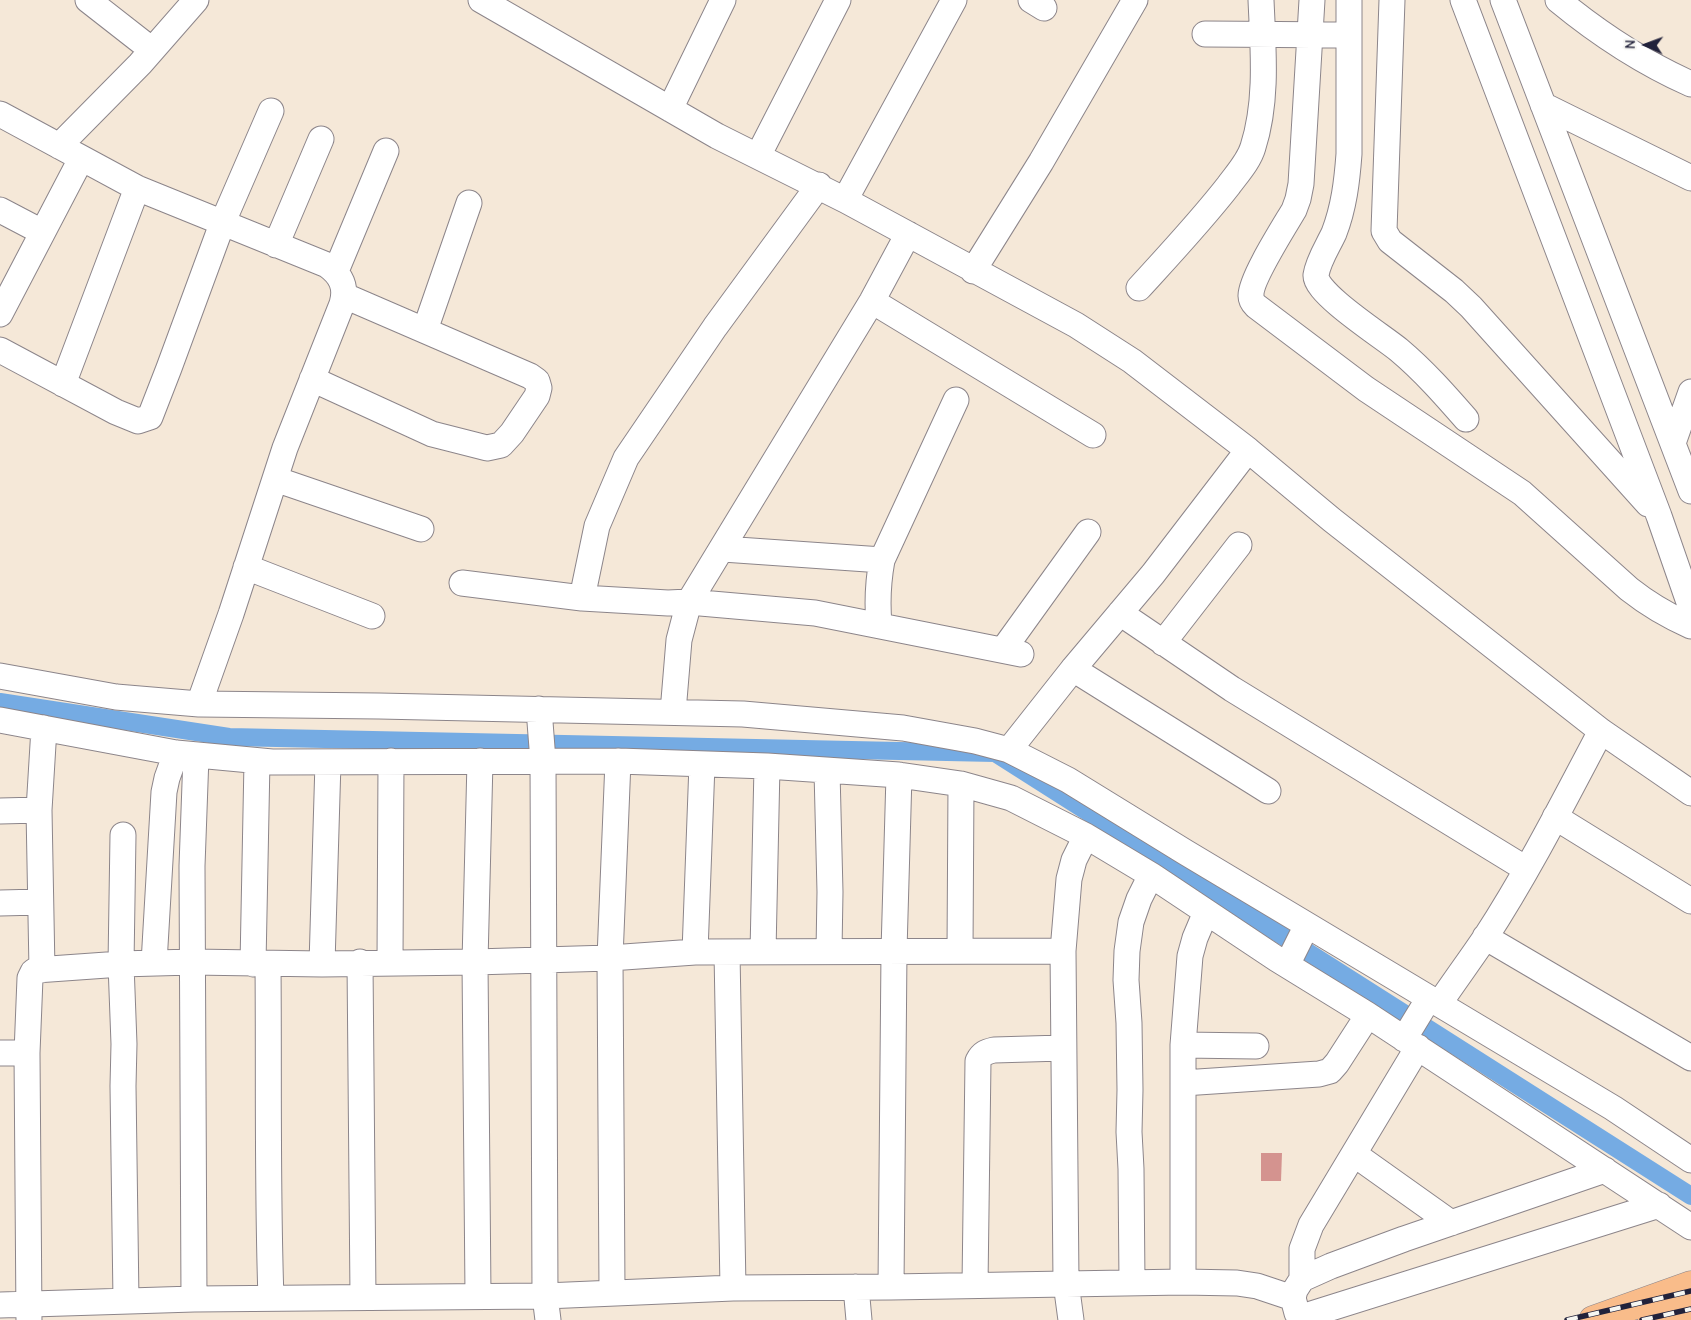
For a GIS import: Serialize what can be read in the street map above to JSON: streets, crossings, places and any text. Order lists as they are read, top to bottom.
{
  "north": "left"
}
